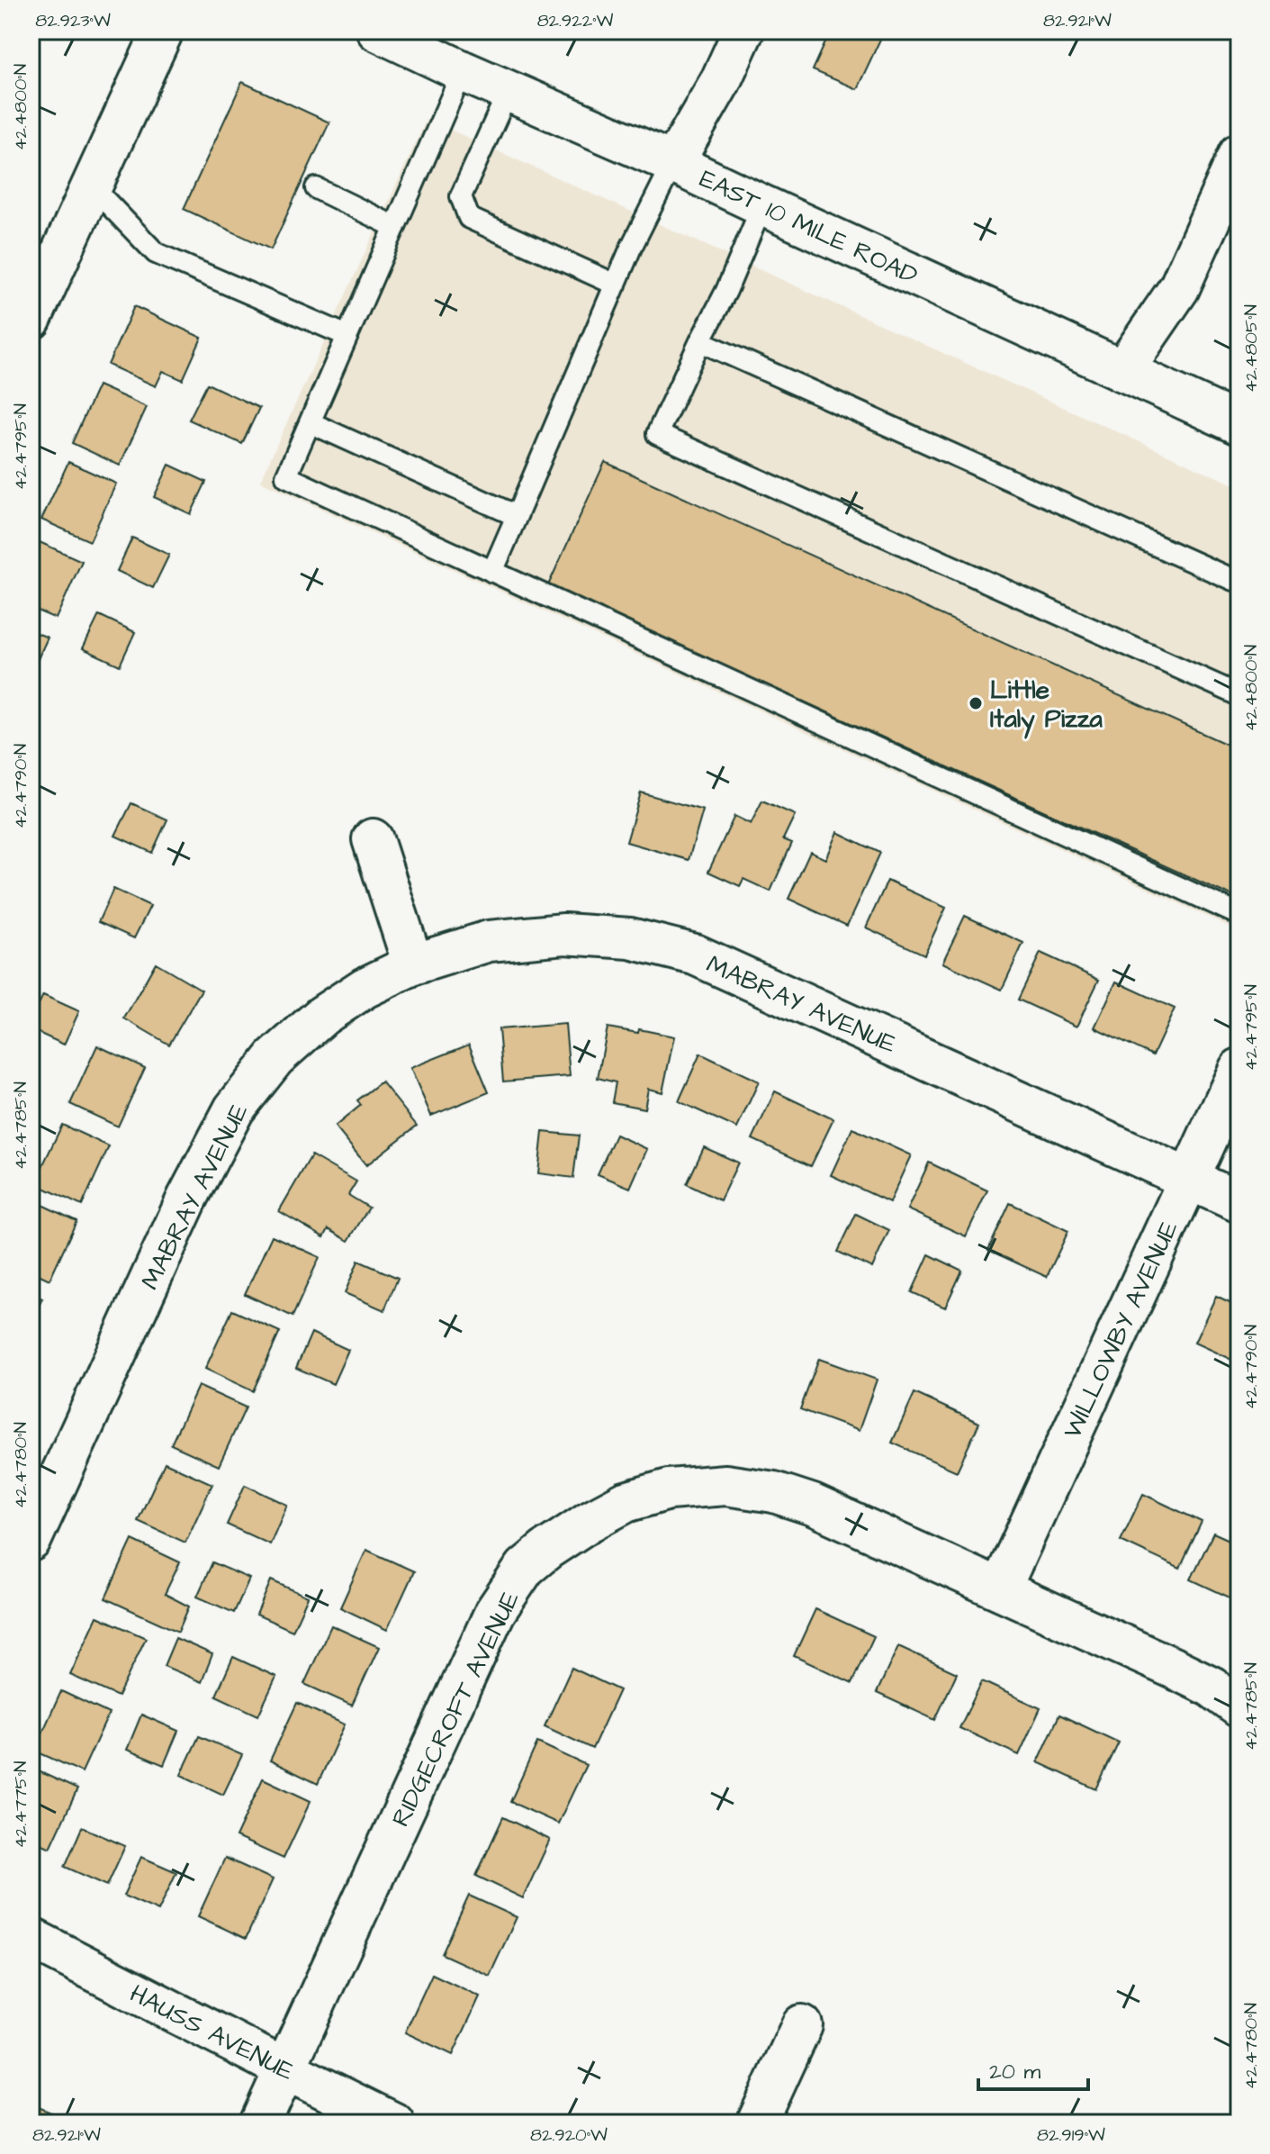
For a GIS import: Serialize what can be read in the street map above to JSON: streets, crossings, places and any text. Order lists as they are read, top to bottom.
{
  "streets": {
    "street": [
      "EAST 10 MILE ROAD",
      "MABRAY AVENUE",
      "WILLOWBY AVENUE",
      "RIDGECROFT AVENUE",
      "HAUSS AVENUE"
    ]
  },
  "crossings": [
    ["MABRAY AVENUE", "WILLOWBY AVENUE"],
    ["WILLOWBY AVENUE", "RIDGECROFT AVENUE"],
    ["RIDGECROFT AVENUE", "HAUSS AVENUE"]
  ],
  "places": ["Little Italy Pizza"],
  "scale_bar": "20 m",
  "coordinates": [
    "82.923°W",
    "82.922°W",
    "82.921°W",
    "42.4800°N",
    "42.4805°N",
    "42.4795°N",
    "42.4790°N",
    "42.4785°N",
    "42.4780°N",
    "42.4775°N",
    "82.920°W",
    "82.919°W"
  ]
}
